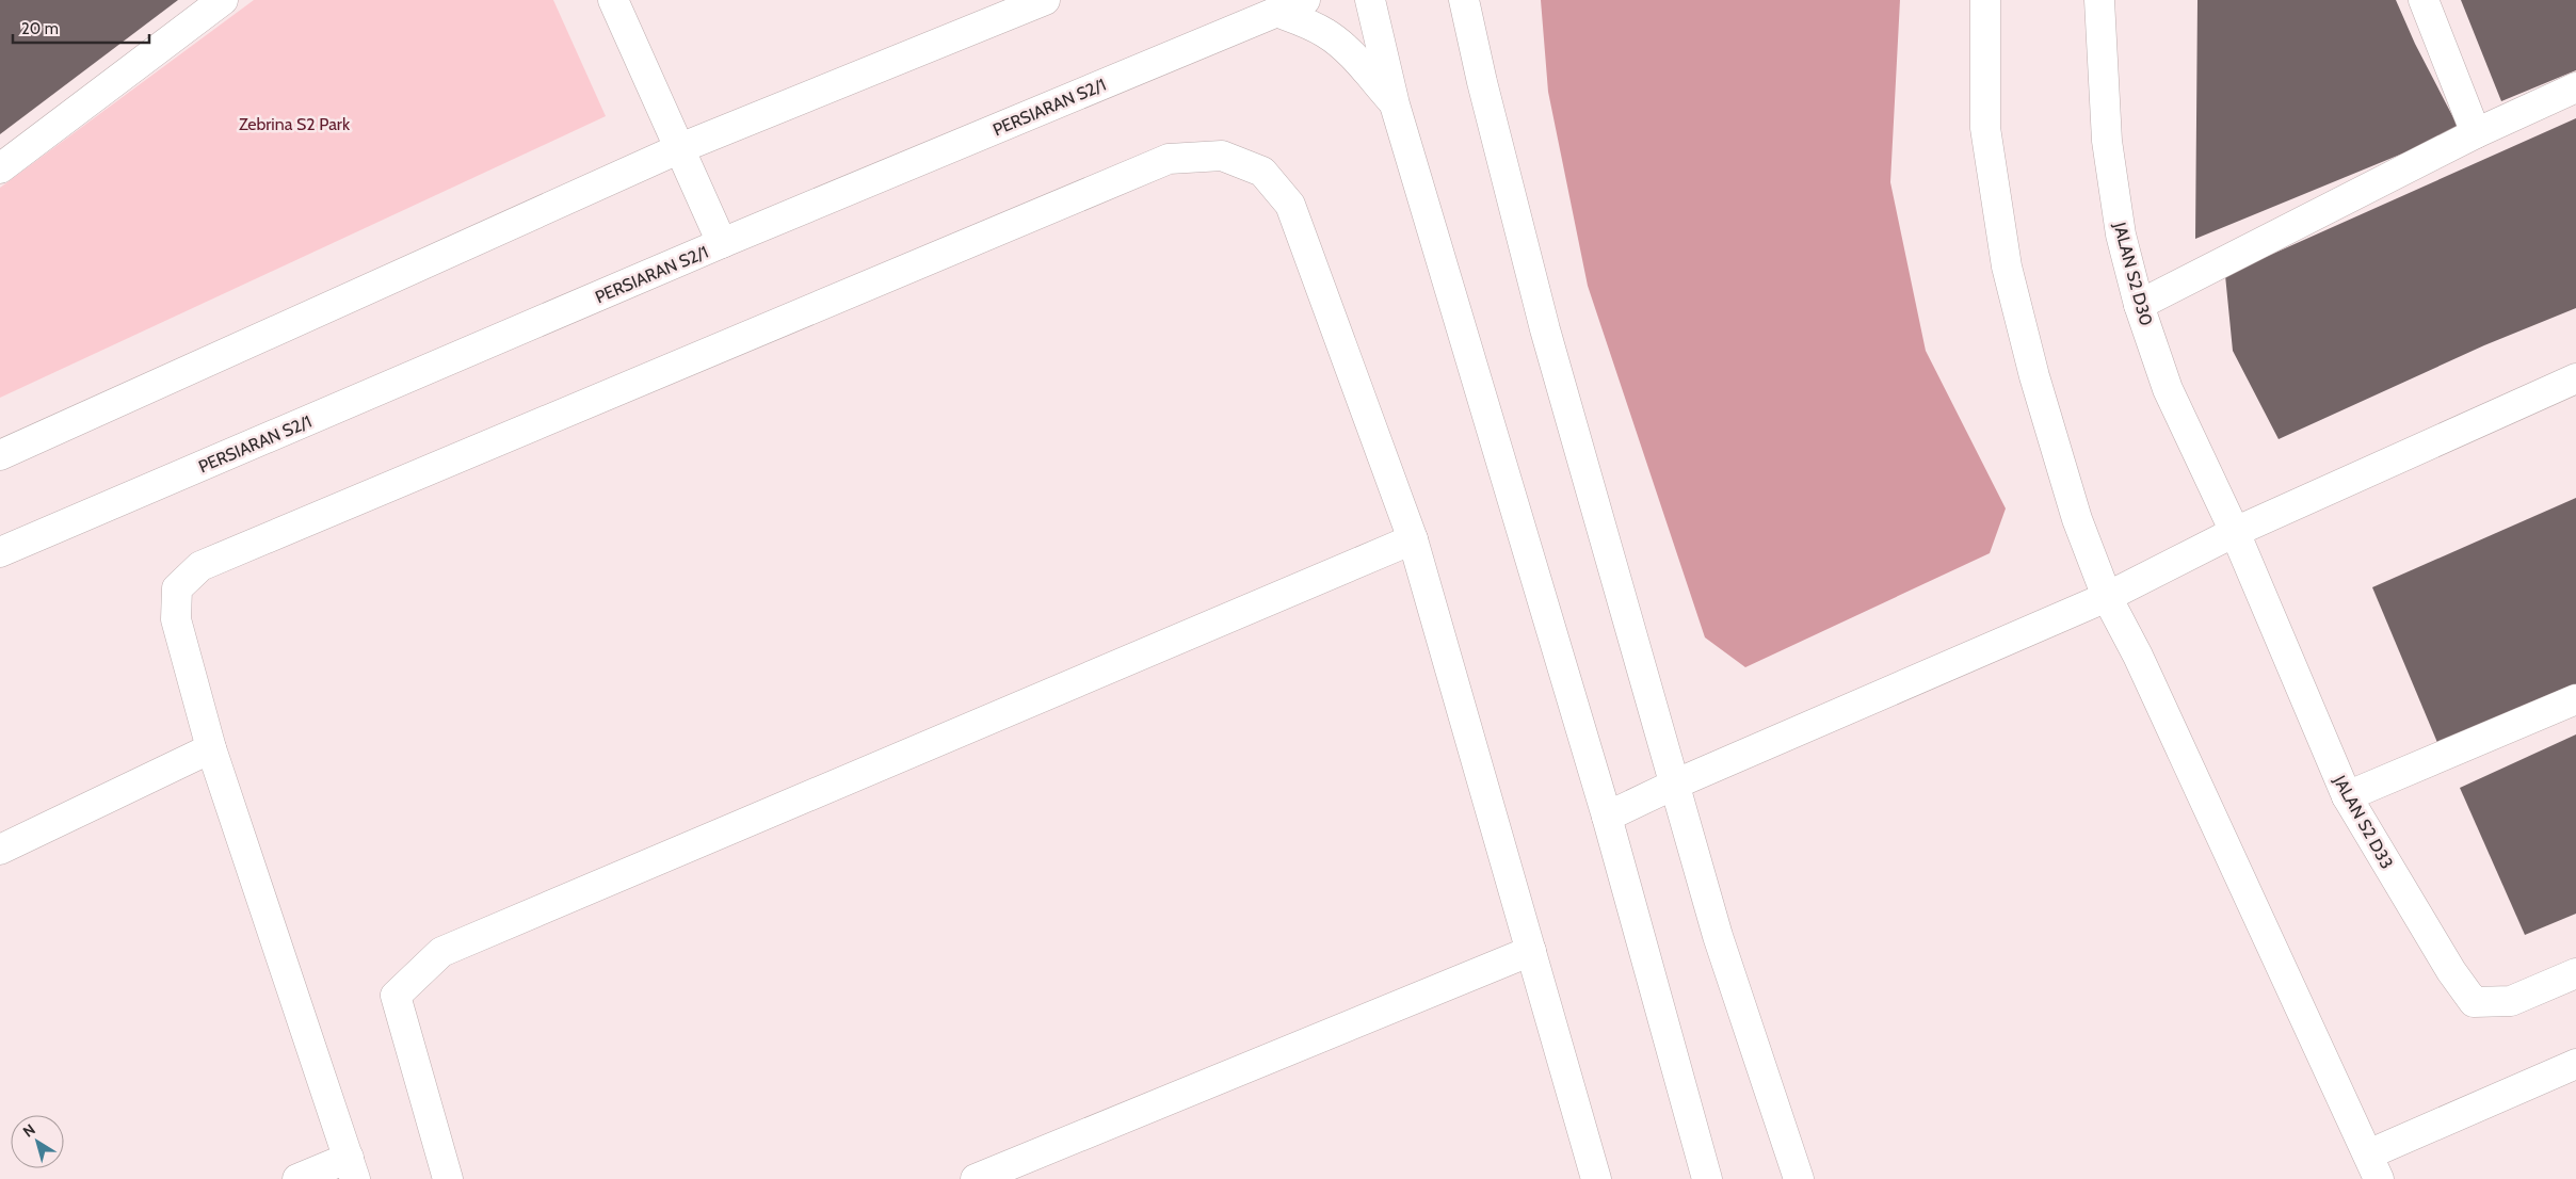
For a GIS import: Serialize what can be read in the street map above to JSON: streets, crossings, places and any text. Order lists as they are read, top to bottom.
{
  "streets": {
    "street": ["PERSIARAN S2/1", "JALAN S2 D30", "JALAN S2 D33"]
  },
  "crossings": [
    ["JALAN S2 D30", "JALAN S2 D33"]
  ],
  "parks": ["Zebrina S2 Park"],
  "scale_bar": "20 m",
  "north": "top left"
}
